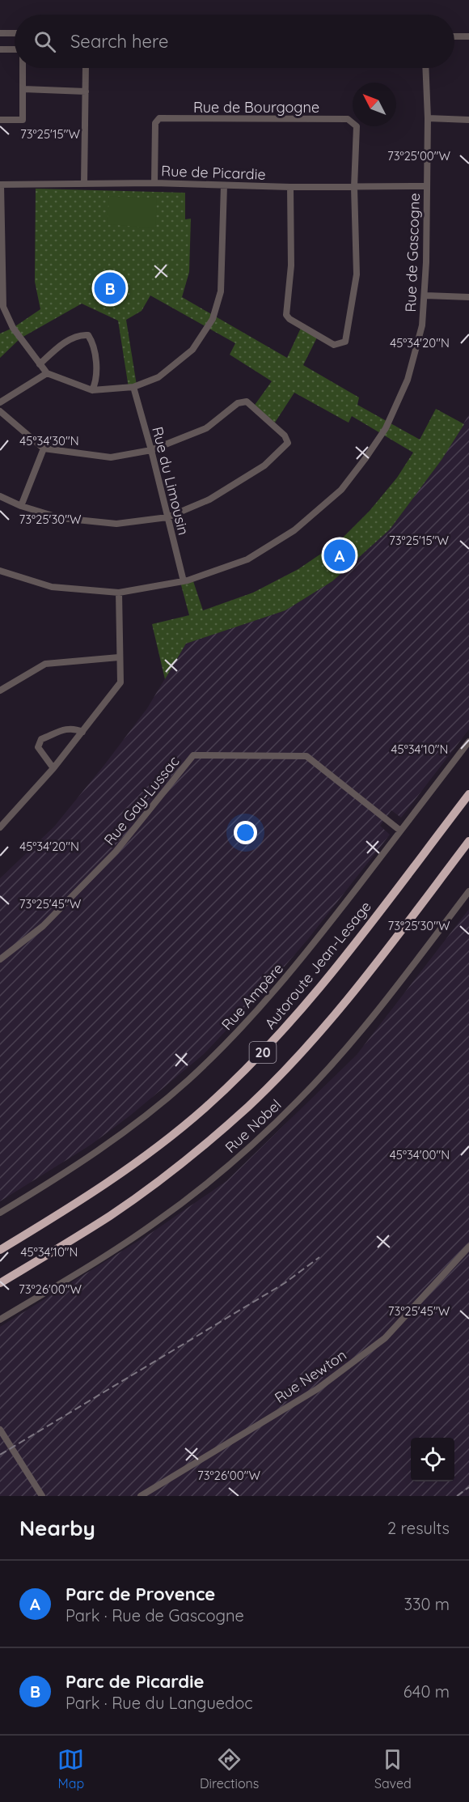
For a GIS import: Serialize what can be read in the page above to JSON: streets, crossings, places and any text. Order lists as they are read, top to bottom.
{
  "streets": {
    "highway": ["Autoroute Jean-Lesage", "20"],
    "street": [
      "Rue de Bourgogne",
      "Rue de Picardie",
      "Rue de Gascogne",
      "Rue du Limousin",
      "Rue Gay-Lussac",
      "Rue Ampère",
      "Rue Nobel",
      "Rue Newton"
    ]
  },
  "crossings": [
    ["Rue de Bourgogne", "Rue de Picardie"],
    ["Rue de Picardie", "Rue de Gascogne"],
    ["Rue de Gascogne", "Rue du Limousin"],
    ["Rue Gay-Lussac", "Rue Ampère"]
  ],
  "north": "top left",
  "page": {
    "search": "Search here",
    "pins": ["B", "A"],
    "heading": ["Nearby", "2 results"],
    "list": [
      {
        "mark": "A",
        "name": "Parc de Provence",
        "note": "Park · Rue de Gascogne",
        "value": "330 m"
      },
      {
        "mark": "B",
        "name": "Parc de Picardie",
        "note": "Park · Rue du Languedoc",
        "value": "640 m"
      }
    ],
    "nav": ["Map", "Directions", "Saved"]
  },
  "coordinates": [
    "73°25'15\"W",
    "73°25'00\"W",
    "45°34'20\"N",
    "45°34'30\"N",
    "73°25'30\"W",
    "45°34'10\"N",
    "73°25'45\"W",
    "45°34'00\"N",
    "73°26'00\"W"
  ]
}
